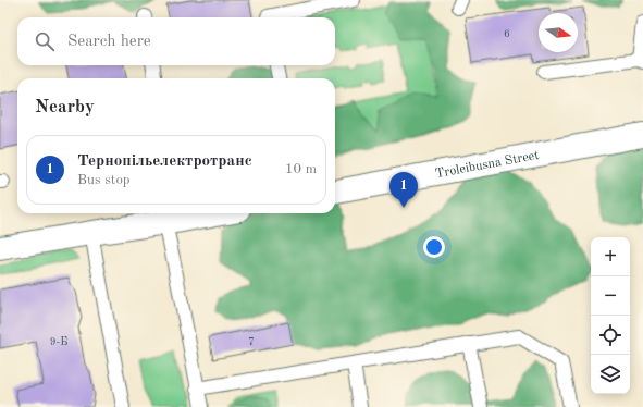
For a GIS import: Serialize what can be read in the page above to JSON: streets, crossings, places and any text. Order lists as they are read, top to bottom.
{
  "streets": {
    "street": ["Troleibusna Street"]
  },
  "house_numbers": ["6", "9-Б", "7"],
  "north": "right",
  "page": {
    "search": "Search here",
    "heading": "Nearby",
    "list": [
      {
        "mark": "1",
        "name": "Тернопільелектротранс",
        "note": "Bus stop",
        "value": "10 m"
      }
    ],
    "pins": "1",
    "map_buttons": ["+", "−"]
  }
}
